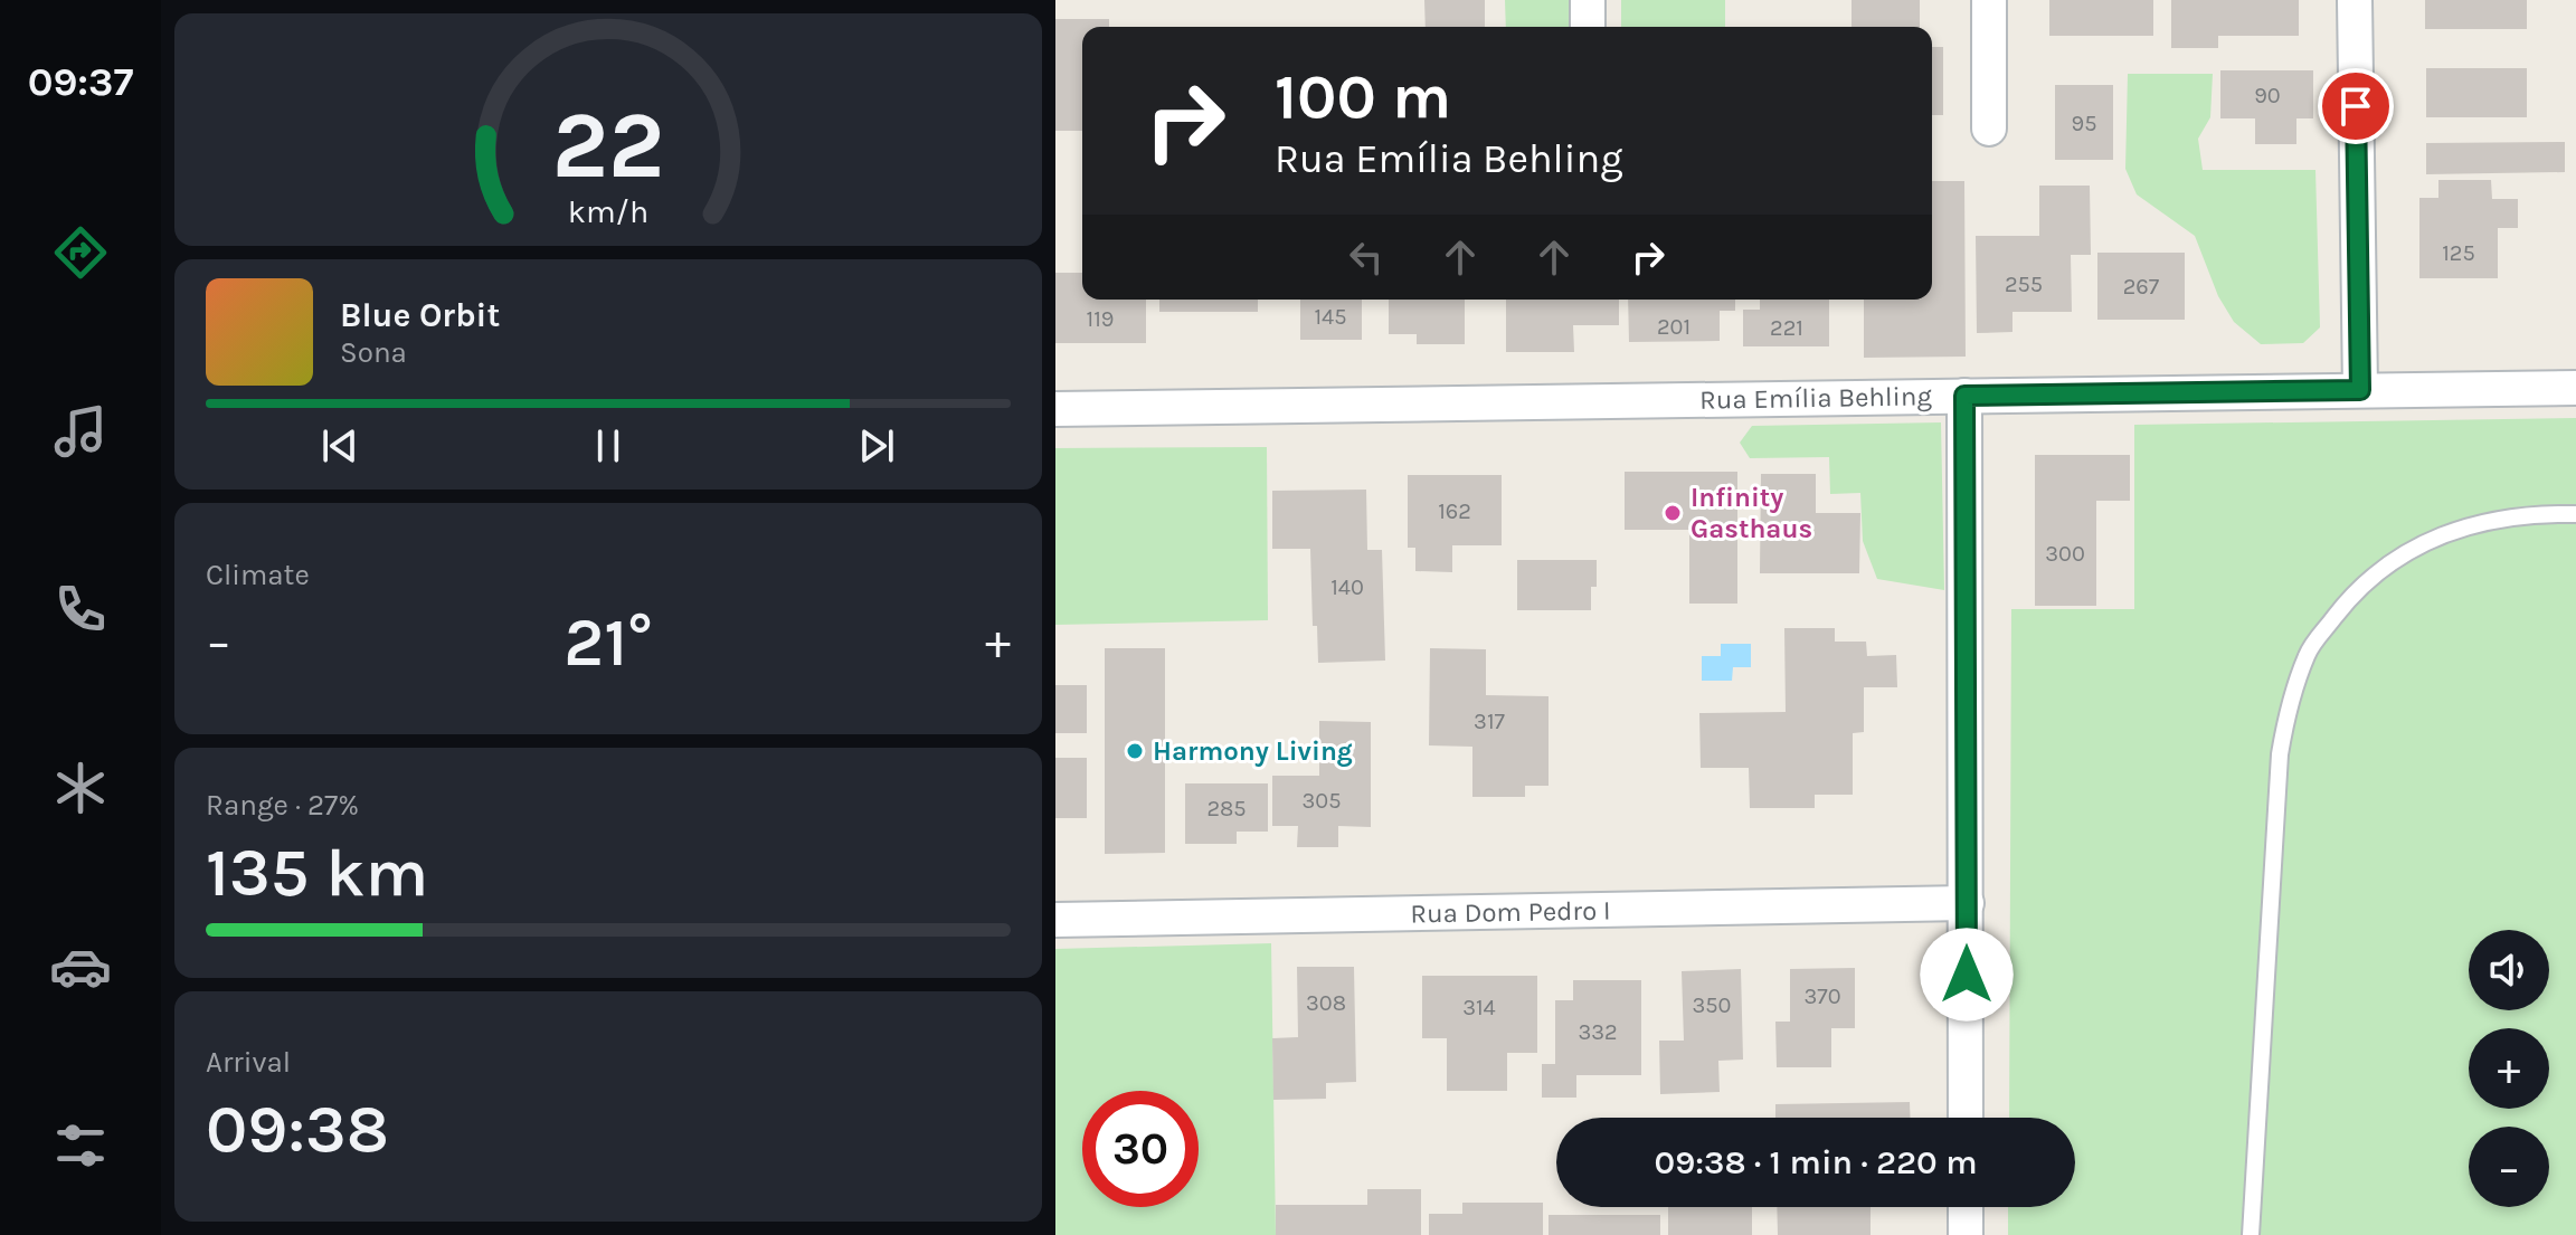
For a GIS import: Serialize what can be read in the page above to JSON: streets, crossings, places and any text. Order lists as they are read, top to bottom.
{
  "streets": {
    "street": ["Rua Emília Behling", "Rua Dom Pedro I"]
  },
  "places": ["Infinity Gasthaus", "Harmony Living"],
  "house_numbers": [
    "90",
    "95",
    "125",
    "255",
    "267",
    "145",
    "119",
    "201",
    "221",
    "162",
    "300",
    "140",
    "317",
    "305",
    "285",
    "370",
    "308",
    "350",
    "314",
    "332"
  ],
  "page": {
    "tabs": "09:37",
    "turn": ["100 m", "Rua Emília Behling"],
    "song": ["Blue Orbit", "Sona"],
    "tile": [
      "Climate",
      ["Range · 27%", "135 km"],
      ["Arrival", "09:38"]
    ],
    "heat": ["−", "21°", "+"],
    "map_buttons": ["+", "−"],
    "limit": "30",
    "trip": "09:38 · 1 min · 220 m",
    "gauge": ["22", "km/h"]
  }
}
